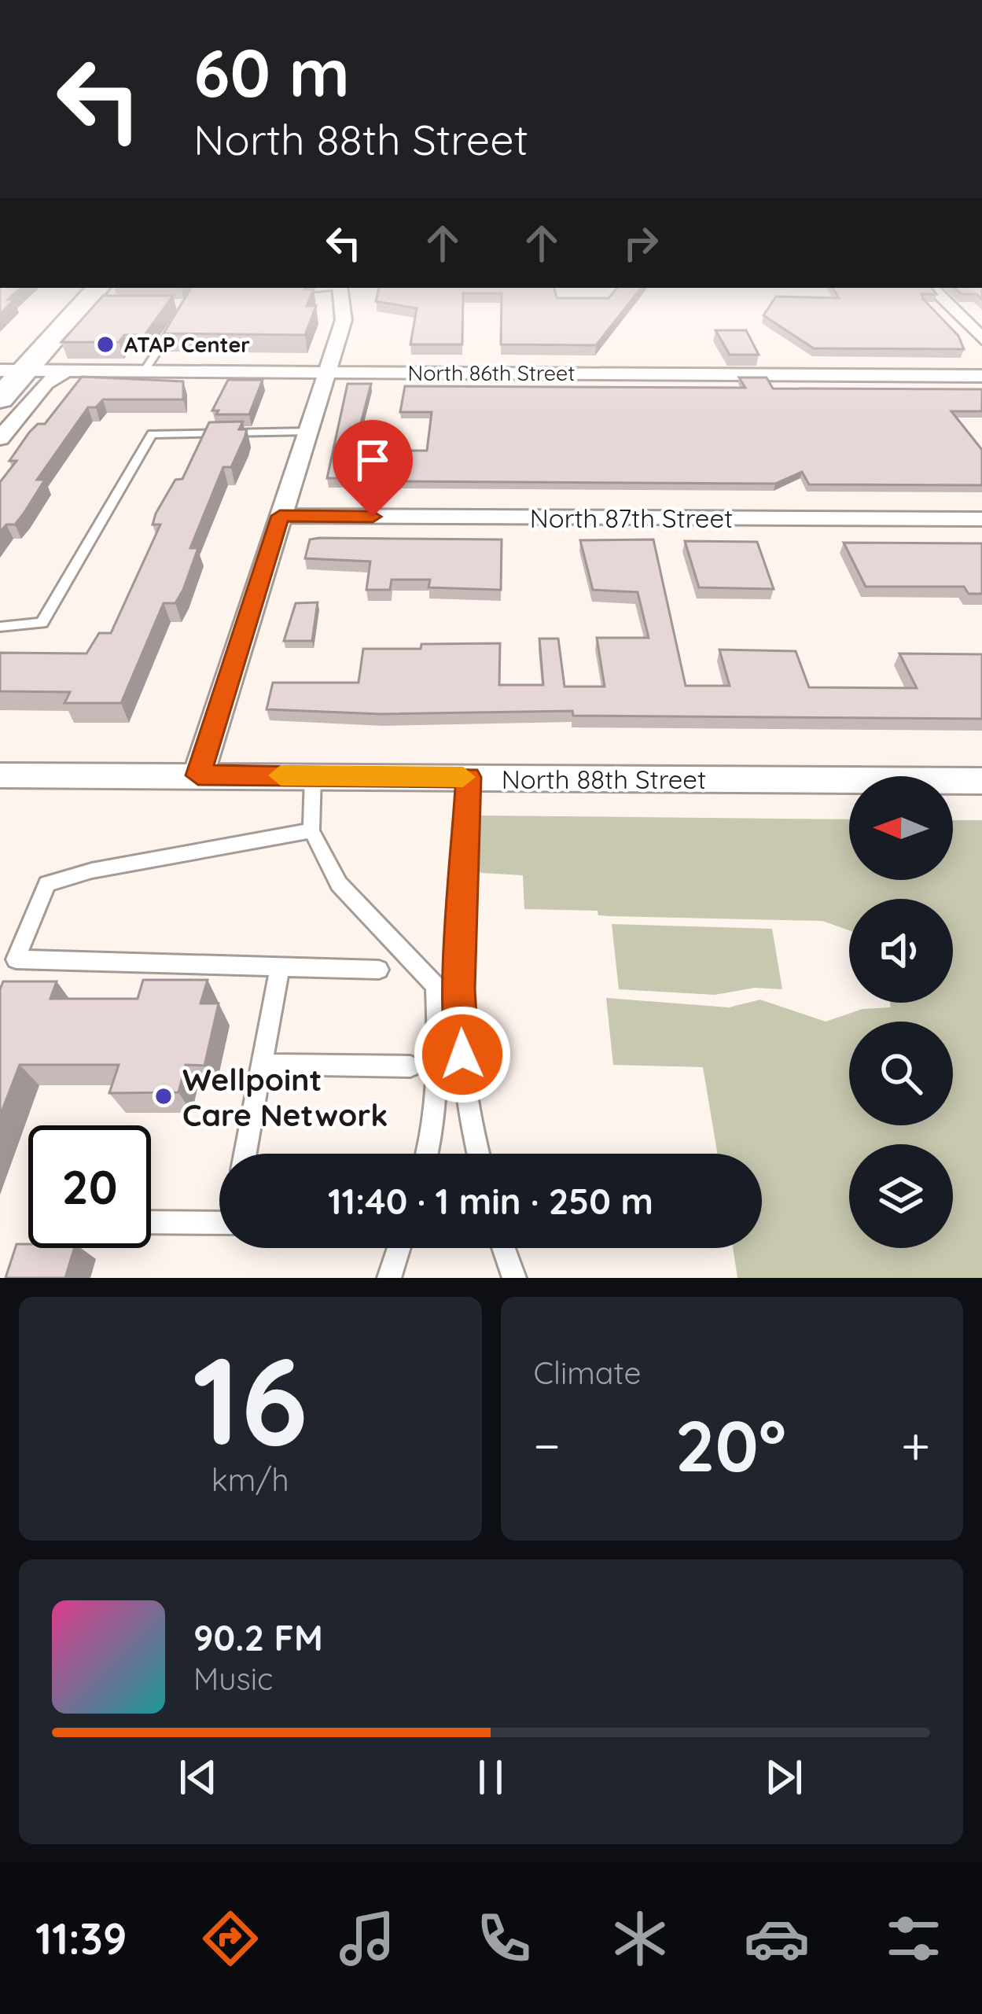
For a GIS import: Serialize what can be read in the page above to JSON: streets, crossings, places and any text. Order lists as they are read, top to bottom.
{
  "streets": {
    "street": ["North 86th Street", "North 87th Street", "North 88th Street"]
  },
  "places": ["ATAP Center", "Wellpoint Care Network"],
  "north": "left",
  "page": {
    "turn": ["60 m", "North 88th Street"],
    "limit": "20",
    "trip": "11:40 · 1 min · 250 m",
    "tile": [
      ["16", "km/h"],
      "Climate"
    ],
    "heat": ["−", "20°", "+"],
    "song": ["90.2 FM", "Music"],
    "tabs": "11:39"
  }
}
